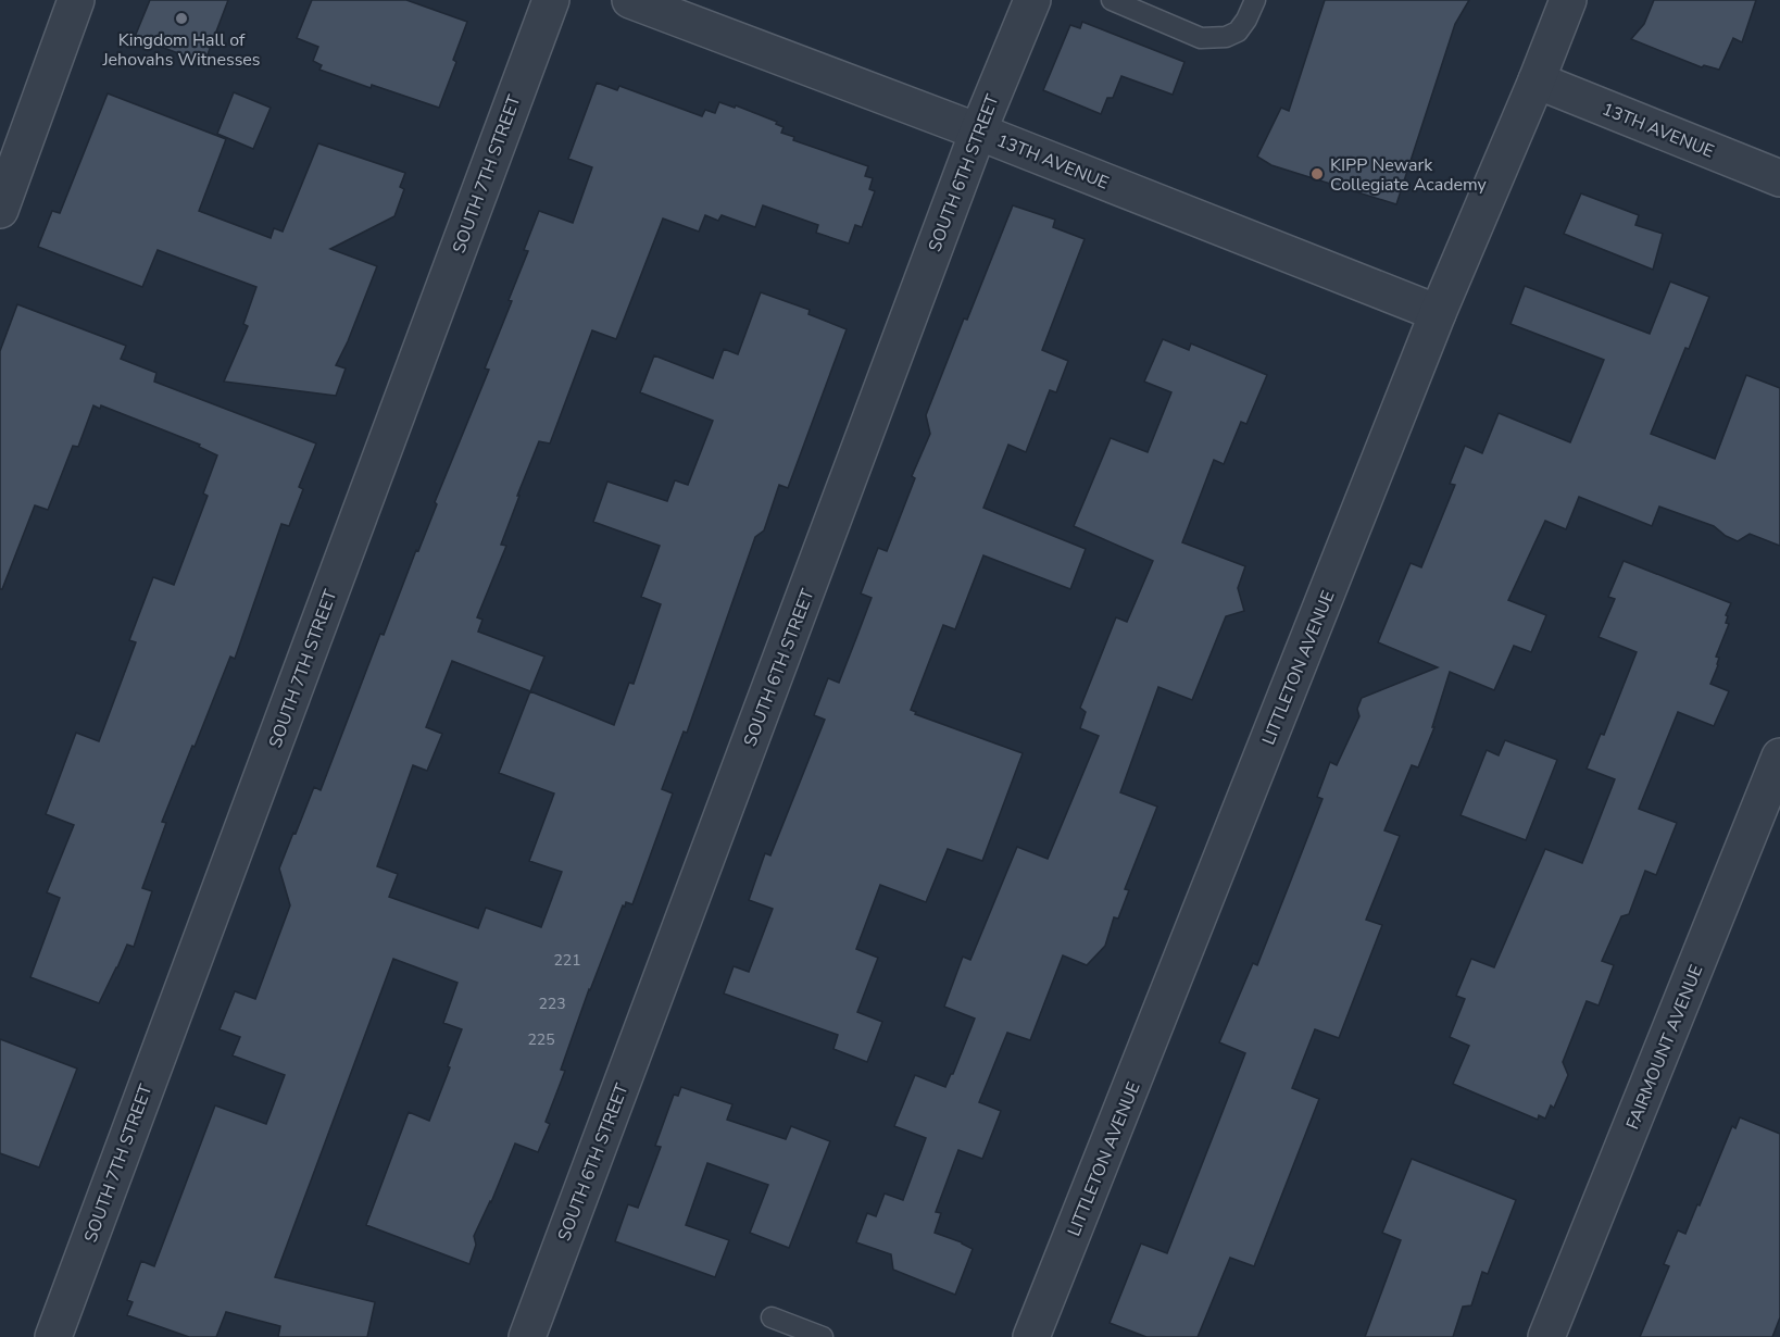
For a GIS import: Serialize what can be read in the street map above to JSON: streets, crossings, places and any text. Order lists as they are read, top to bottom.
{
  "streets": {
    "street": [
      "13TH AVENUE",
      "SOUTH 6TH STREET",
      "SOUTH 7TH STREET",
      "LITTLETON AVENUE",
      "FAIRMOUNT AVENUE"
    ]
  },
  "crossings": [
    ["13TH AVENUE", "SOUTH 6TH STREET"],
    ["13TH AVENUE", "LITTLETON AVENUE"]
  ],
  "places": ["Kingdom Hall of Jehovahs Witnesses", "KIPP Newark Collegiate Academy"],
  "house_numbers": ["221", "223", "225"]
}
